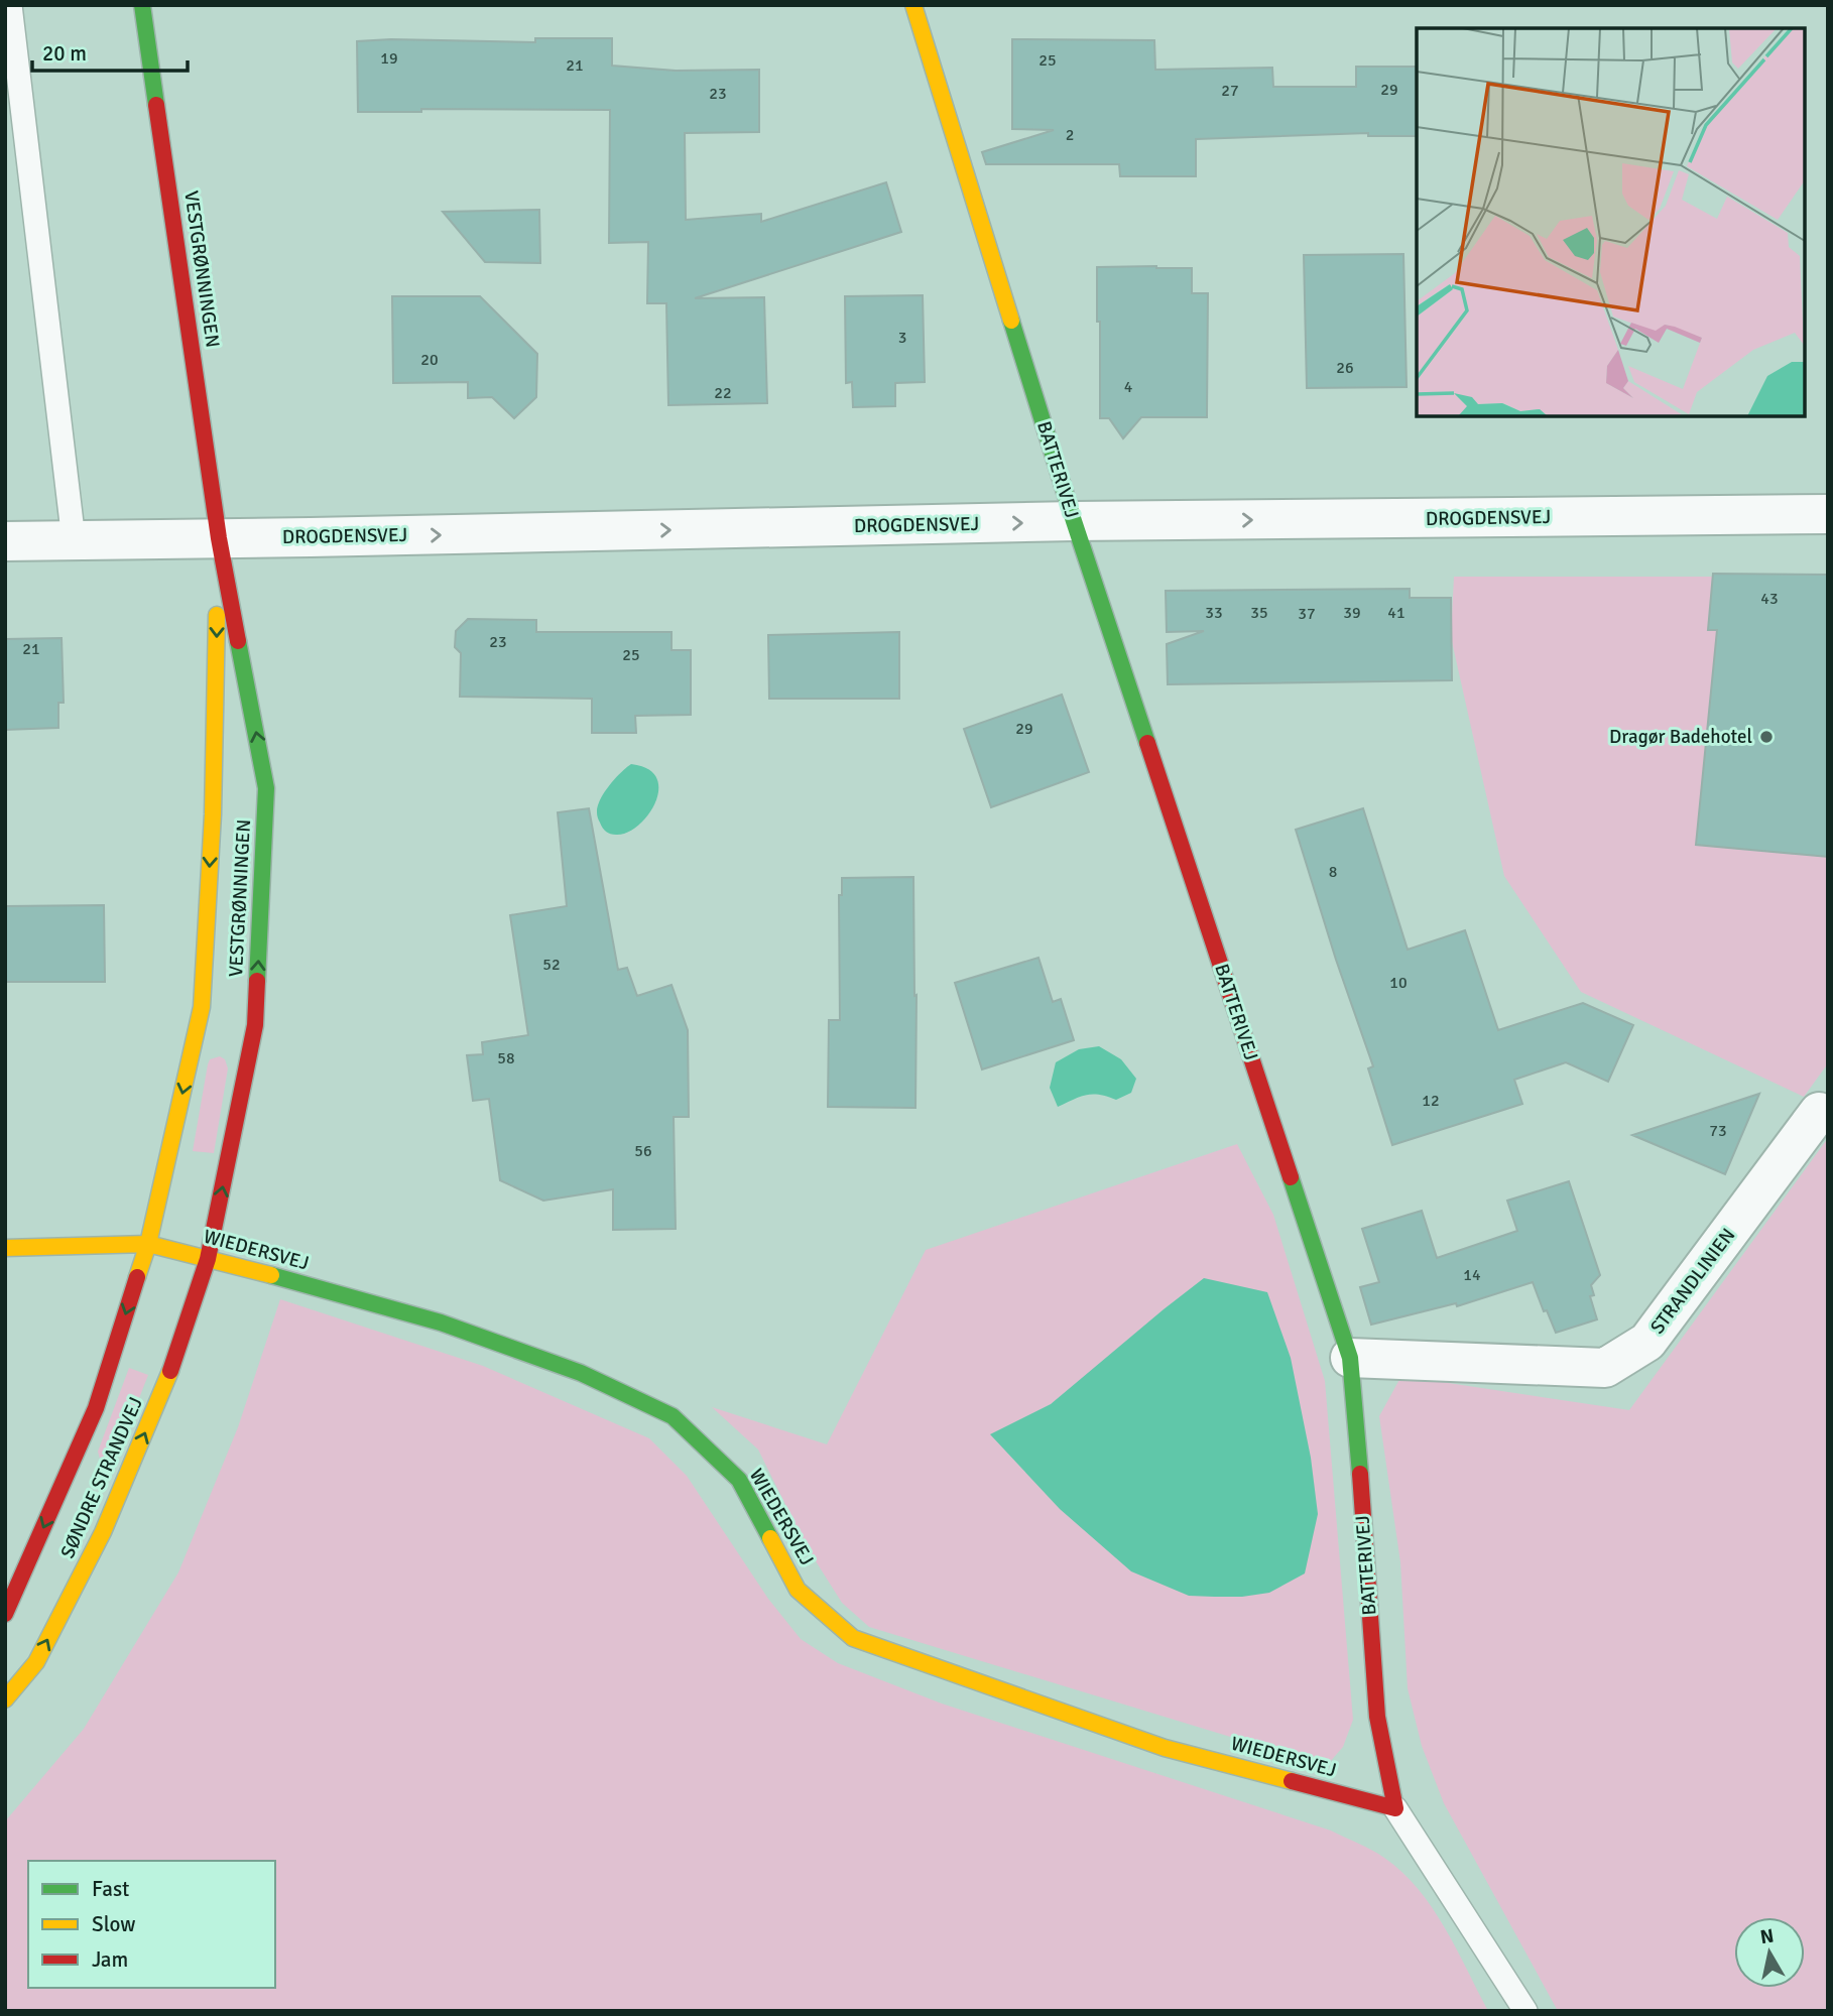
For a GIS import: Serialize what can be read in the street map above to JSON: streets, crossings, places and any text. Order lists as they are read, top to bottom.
{
  "streets": {
    "street": [
      "VESTGRØNNINGEN",
      "BATTERIVEJ",
      "DROGDENSVEJ",
      "WIEDERSVEJ",
      "STRANDLINIEN",
      "SØNDRE STRANDVEJ"
    ]
  },
  "crossings": [
    ["VESTGRØNNINGEN", "DROGDENSVEJ"],
    ["VESTGRØNNINGEN", "WIEDERSVEJ"],
    ["VESTGRØNNINGEN", "SØNDRE STRANDVEJ"],
    ["BATTERIVEJ", "DROGDENSVEJ"],
    ["BATTERIVEJ", "WIEDERSVEJ"],
    ["BATTERIVEJ", "STRANDLINIEN"],
    ["WIEDERSVEJ", "SØNDRE STRANDVEJ"]
  ],
  "one_way": ["DROGDENSVEJ"],
  "places": ["Dragør Badehotel"],
  "house_numbers": [
    "19",
    "25",
    "21",
    "29",
    "27",
    "23",
    "2",
    "3",
    "20",
    "26",
    "4",
    "22",
    "43",
    "33",
    "35",
    "39",
    "41",
    "37",
    "23",
    "21",
    "25",
    "29",
    "8",
    "52",
    "10",
    "58",
    "12",
    "73",
    "56",
    "14"
  ],
  "legend": ["Fast", "Slow", "Jam"],
  "scale_bar": "20 m",
  "north": "top"
}
